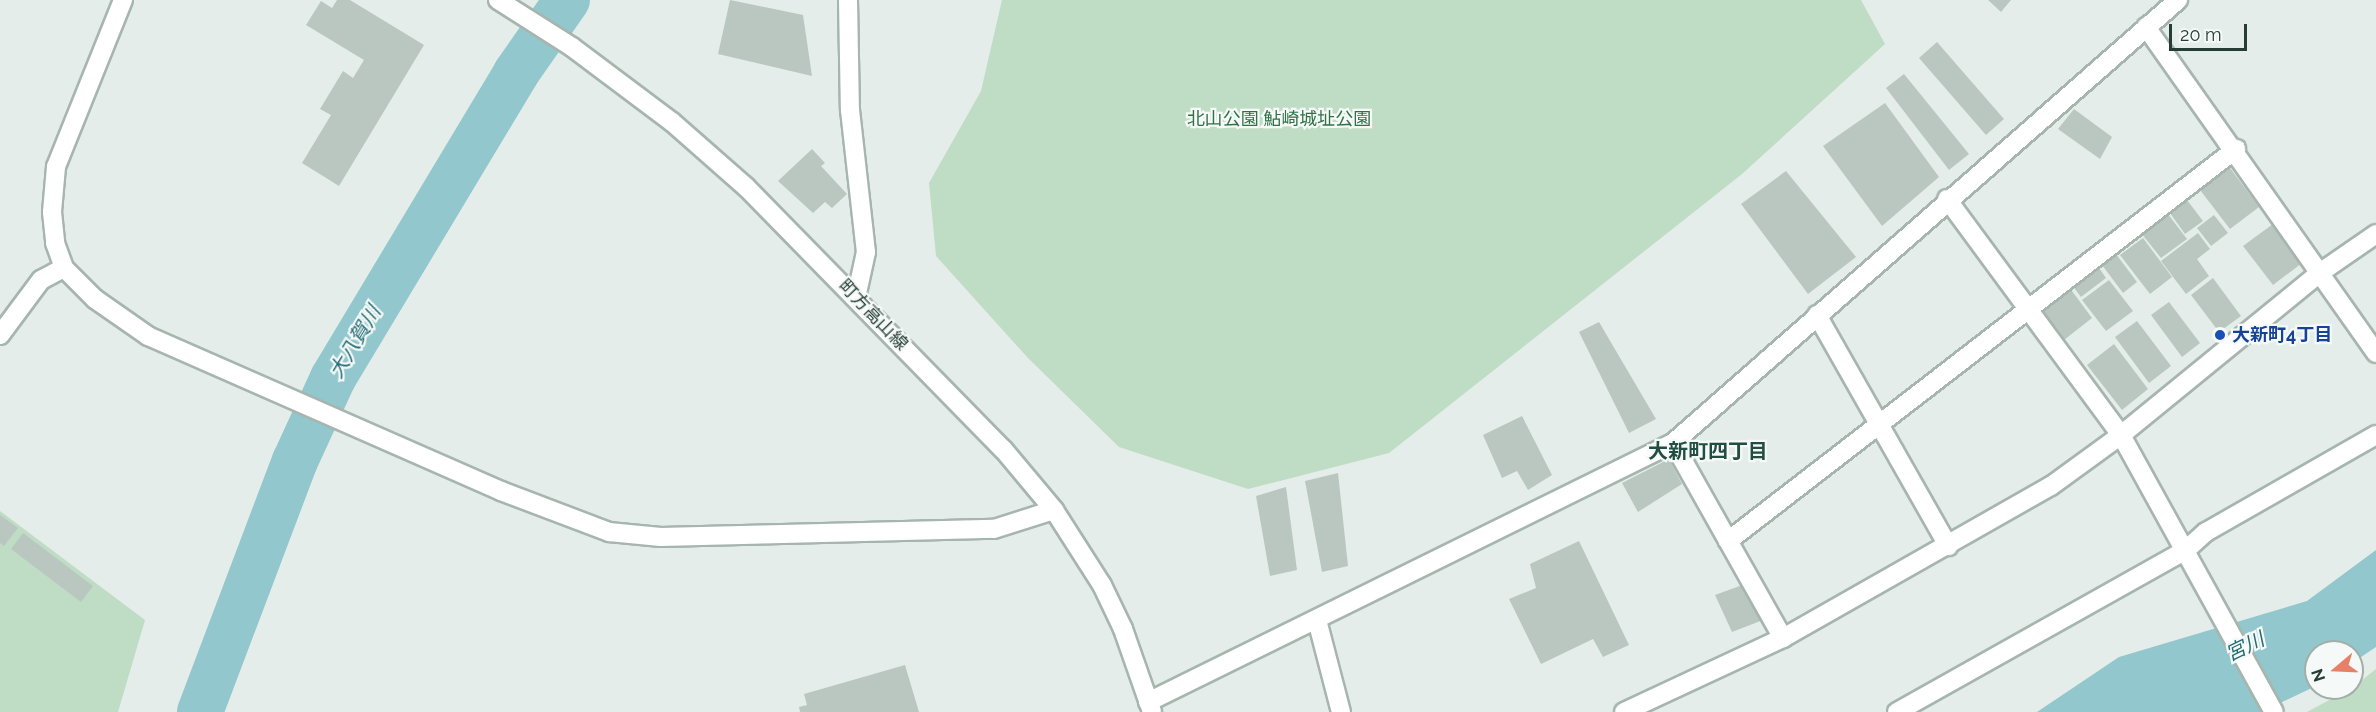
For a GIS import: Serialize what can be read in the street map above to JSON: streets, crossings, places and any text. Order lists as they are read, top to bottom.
{
  "streets": {
    "street": ["町方高山線"]
  },
  "districts": ["大新町四丁目"],
  "water": ["大八賀川", "宮川"],
  "parks": ["北山公園 鮎崎城址公園"],
  "places": ["大新町4丁目"],
  "scale_bar": "20 m",
  "north": "left"
}
